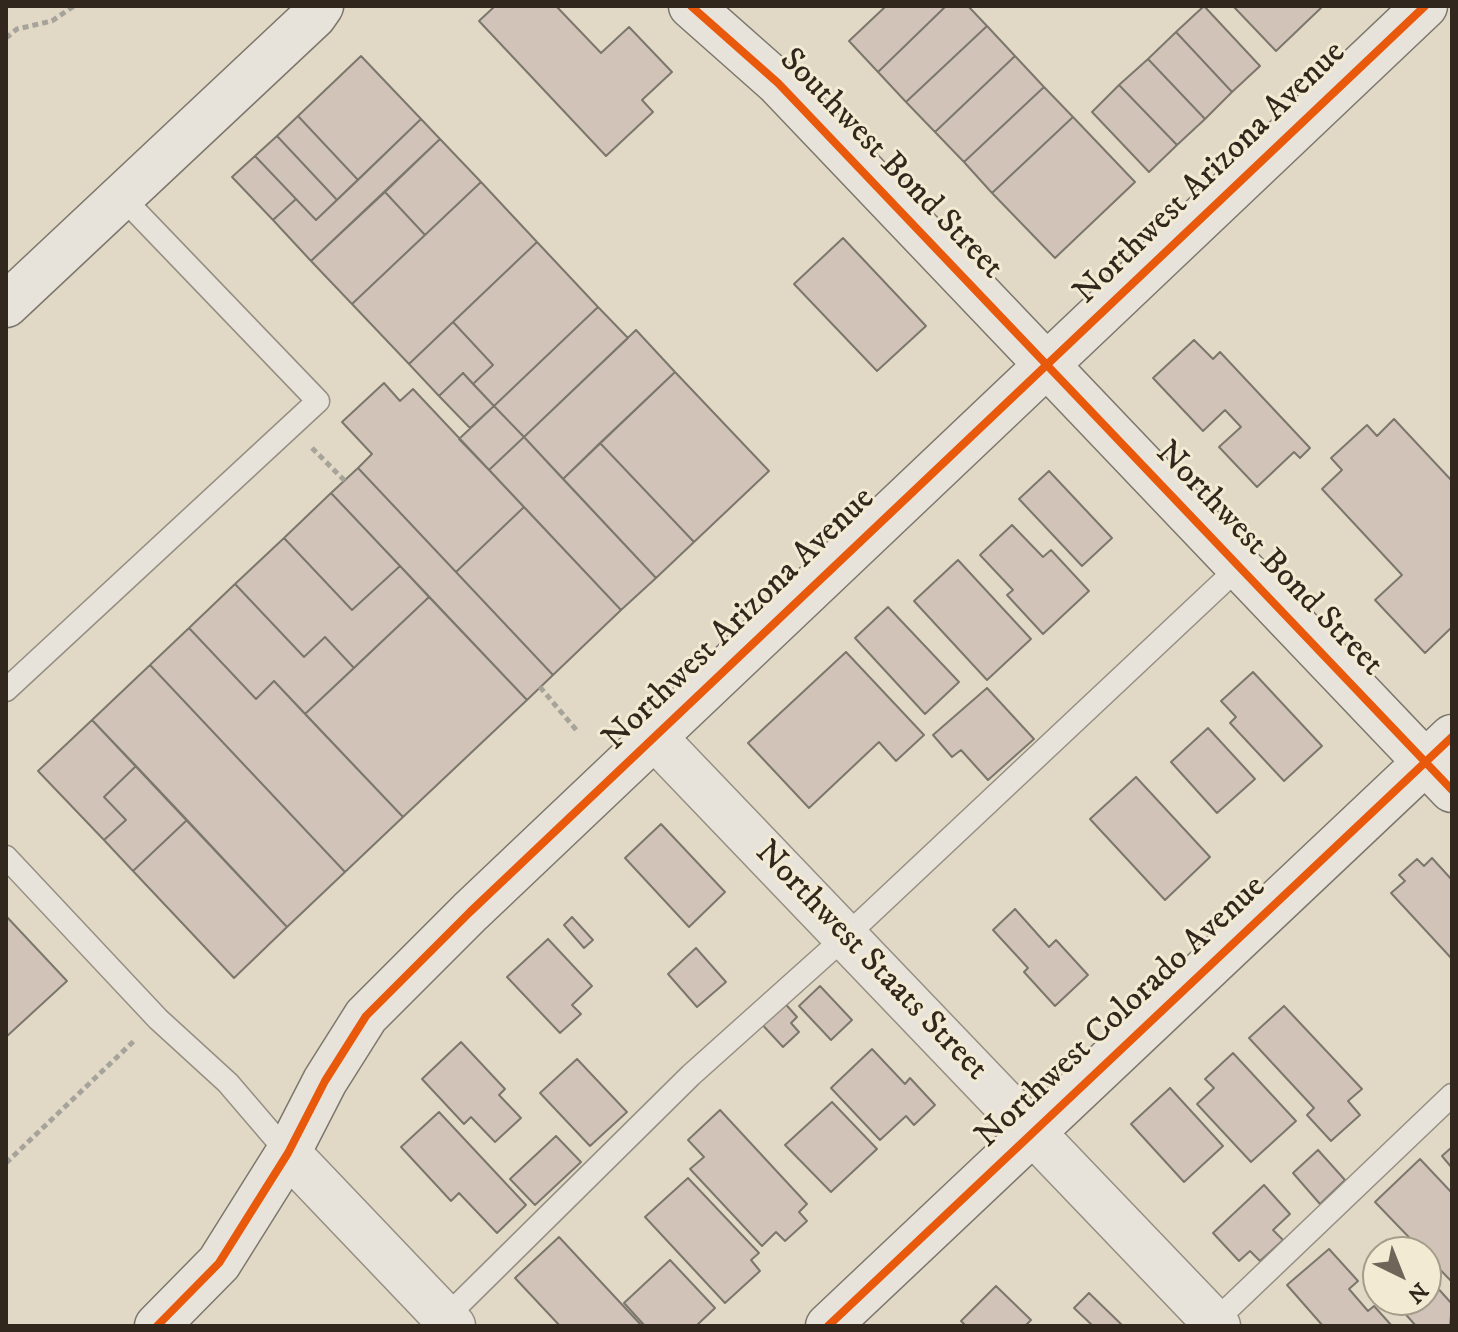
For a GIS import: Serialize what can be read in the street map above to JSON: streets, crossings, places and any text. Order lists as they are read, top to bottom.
{
  "streets": {
    "main road": [
      "Southwest Bond Street",
      "Northwest Arizona Avenue",
      "Northwest Bond Street",
      "Northwest Staats Street",
      "Northwest Colorado Avenue"
    ]
  },
  "crossings": [
    ["Southwest Bond Street", "Northwest Arizona Avenue"],
    ["Southwest Bond Street", "Northwest Bond Street"],
    ["Northwest Arizona Avenue", "Northwest Bond Street"],
    ["Northwest Arizona Avenue", "Northwest Staats Street"],
    ["Northwest Bond Street", "Northwest Colorado Avenue"],
    ["Northwest Staats Street", "Northwest Colorado Avenue"]
  ],
  "north": "bottom right"
}
